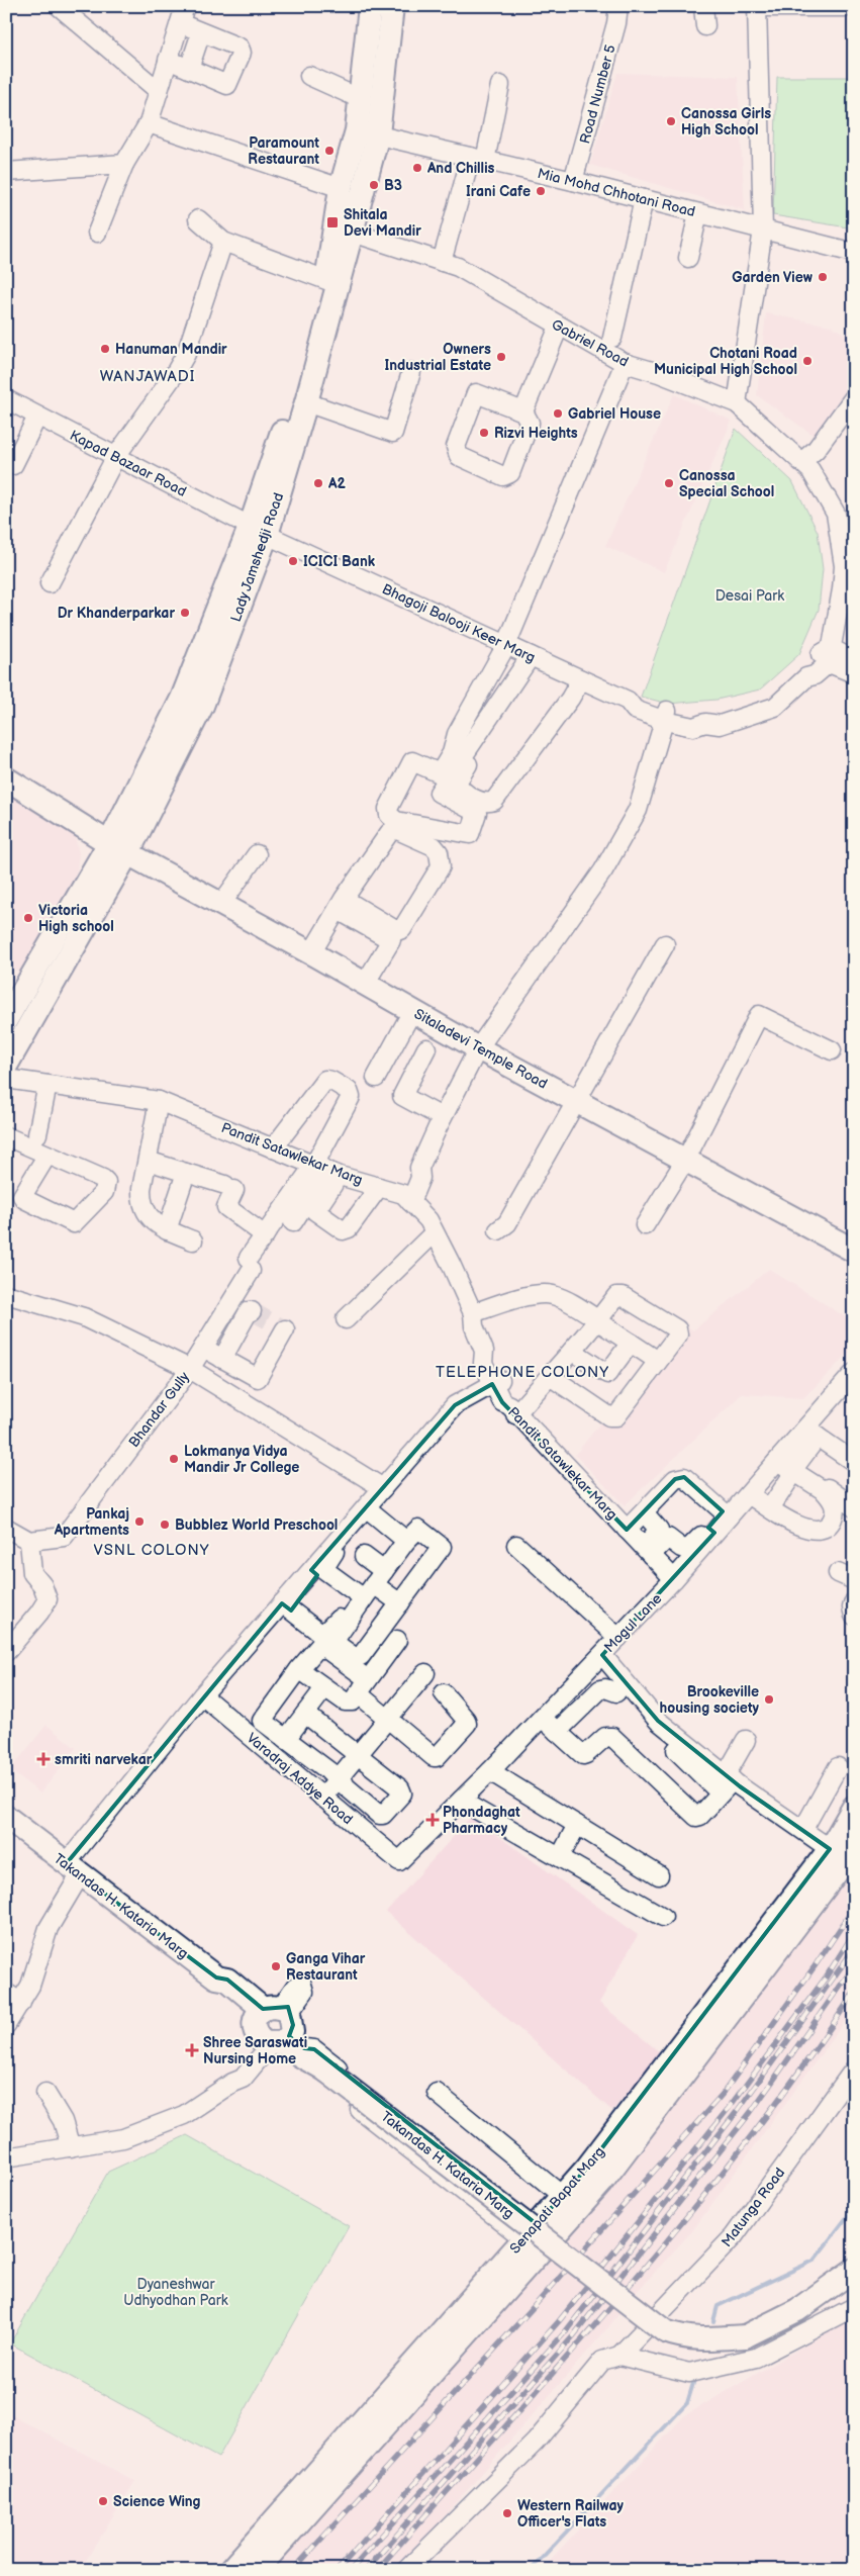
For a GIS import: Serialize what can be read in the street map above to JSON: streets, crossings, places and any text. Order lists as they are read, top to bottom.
{
  "streets": {
    "main road": [
      "Lady Jamshedji Road",
      "Sitaladevi Temple Road",
      "Takandas H. Kataria Marg",
      "Senapati Bapat Marg"
    ],
    "street": [
      "Road Number 5",
      "Mia Mohd Chhotani Road",
      "Gabriel Road",
      "Kapad Bazaar Road",
      "Bhagoji Balooji Keer Marg",
      "Pandit Satawlekar Marg",
      "Bhandar Gully",
      "Mogul Lane",
      "Varadraj Addye Road",
      "Matunga Road"
    ]
  },
  "crossings": [
    ["Road Number 5", "Mia Mohd Chhotani Road"],
    ["Mia Mohd Chhotani Road", "Lady Jamshedji Road"],
    ["Gabriel Road", "Lady Jamshedji Road"],
    ["Kapad Bazaar Road", "Lady Jamshedji Road"],
    ["Kapad Bazaar Road", "Bhagoji Balooji Keer Marg"],
    ["Lady Jamshedji Road", "Bhagoji Balooji Keer Marg"],
    ["Lady Jamshedji Road", "Sitaladevi Temple Road"],
    ["Pandit Satawlekar Marg", "Mogul Lane"],
    ["Mogul Lane", "Varadraj Addye Road"]
  ],
  "districts": ["WANJAWADI", "TELEPHONE COLONY", "VSNL COLONY"],
  "parks": ["Desai Park", "Dyaneshwar Udhyodhan Park"],
  "places": {
    "other": [
      "Canossa Girls High School",
      "Paramount Restaurant",
      "And Chillis",
      "B3",
      "Irani Cafe",
      "Garden View",
      "Hanuman Mandir",
      "Owners Industrial Estate",
      "Chotani Road Municipal High School",
      "Gabriel House",
      "Rizvi Heights",
      "A2",
      "Canossa Special School",
      "ICICI Bank",
      "Dr Khanderparkar",
      "Victoria High school",
      "Lokmanya Vidya Mandir Jr College",
      "Pankaj Apartments",
      "Bubblez World Preschool",
      "Brookeville housing society",
      "Ganga Vihar Restaurant",
      "Science Wing",
      "Western Railway Officer's Flats"
    ],
    "transit": ["Shitala Devi Mandir"],
    "health": ["smriti narvekar", "Phondaghat Pharmacy", "Shree Saraswati Nursing Home"]
  }
}
